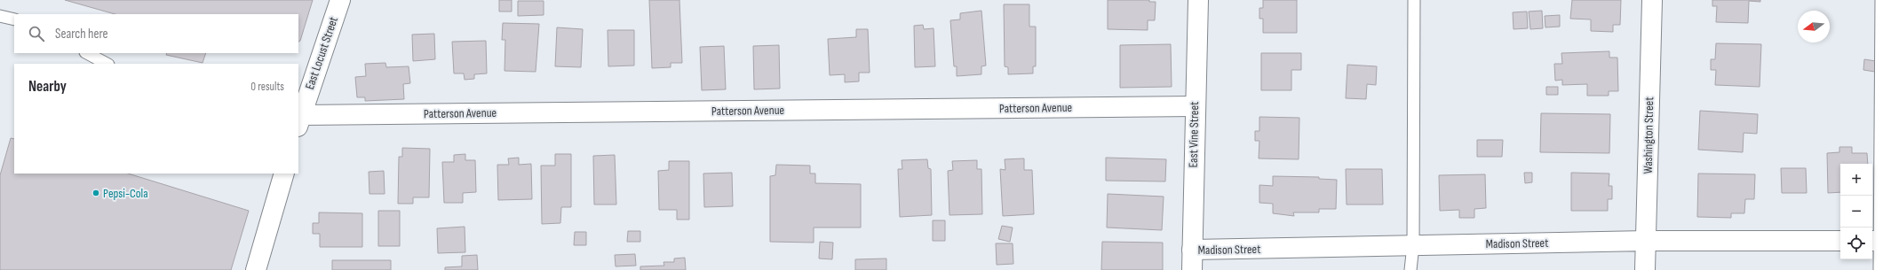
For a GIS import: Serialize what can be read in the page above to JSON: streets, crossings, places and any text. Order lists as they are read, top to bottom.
{
  "streets": {
    "street": [
      "East Locust Street",
      "Patterson Avenue",
      "East Vine Street",
      "Washington Street",
      "Madison Street"
    ]
  },
  "crossings": [
    ["East Locust Street", "Patterson Avenue"],
    ["Patterson Avenue", "East Vine Street"],
    ["East Vine Street", "Madison Street"],
    ["Washington Street", "Madison Street"]
  ],
  "places": ["Pepsi-Cola"],
  "north": "left",
  "page": {
    "search": "Search here",
    "heading": ["Nearby", "0 results"],
    "map_buttons": ["+", "−"]
  }
}
